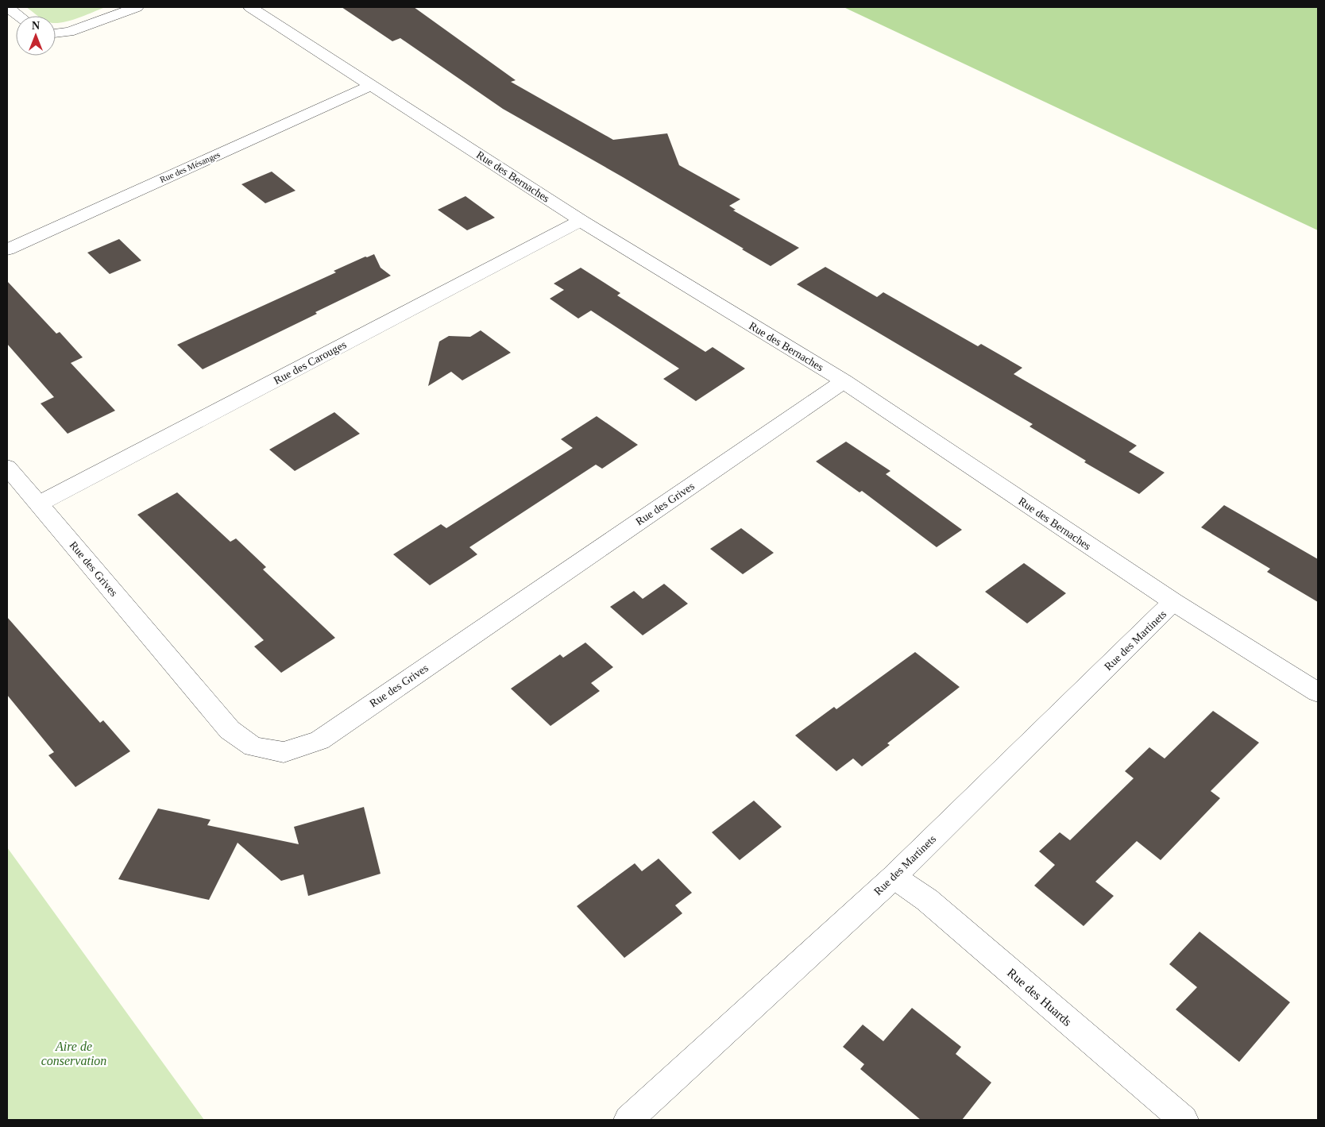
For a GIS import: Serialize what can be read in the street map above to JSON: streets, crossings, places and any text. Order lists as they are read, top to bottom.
{
  "streets": {
    "street": [
      "Rue des Mésanges",
      "Rue des Bernaches",
      "Rue des Carouges",
      "Rue des Grives",
      "Rue des Martinets",
      "Rue des Huards"
    ]
  },
  "crossings": [
    ["Rue des Mésanges", "Rue des Bernaches"],
    ["Rue des Bernaches", "Rue des Carouges"],
    ["Rue des Bernaches", "Rue des Grives"],
    ["Rue des Bernaches", "Rue des Martinets"],
    ["Rue des Carouges", "Rue des Grives"],
    ["Rue des Martinets", "Rue des Huards"]
  ],
  "parks": ["Aire de conservation"],
  "north": "top"
}
